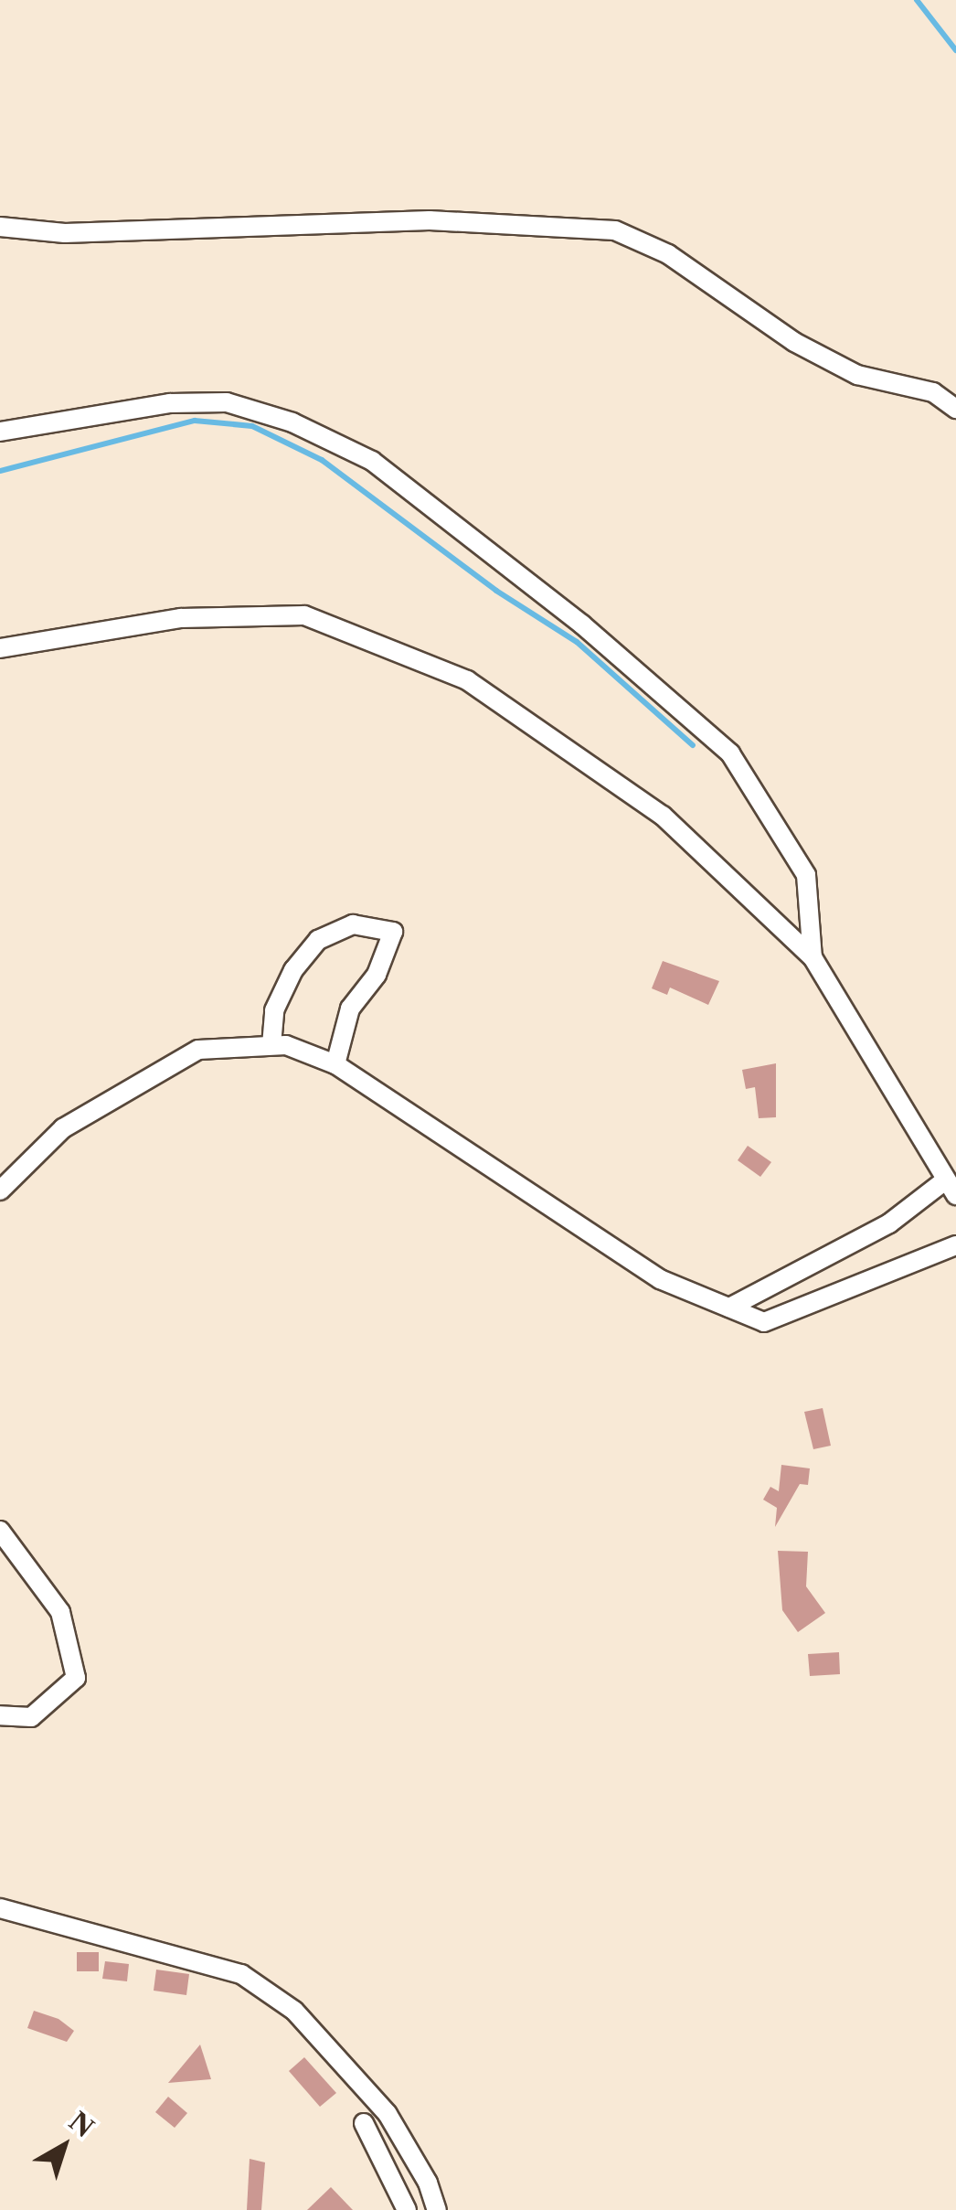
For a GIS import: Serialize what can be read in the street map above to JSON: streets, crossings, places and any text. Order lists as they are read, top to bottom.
{
  "north": "top right"
}
